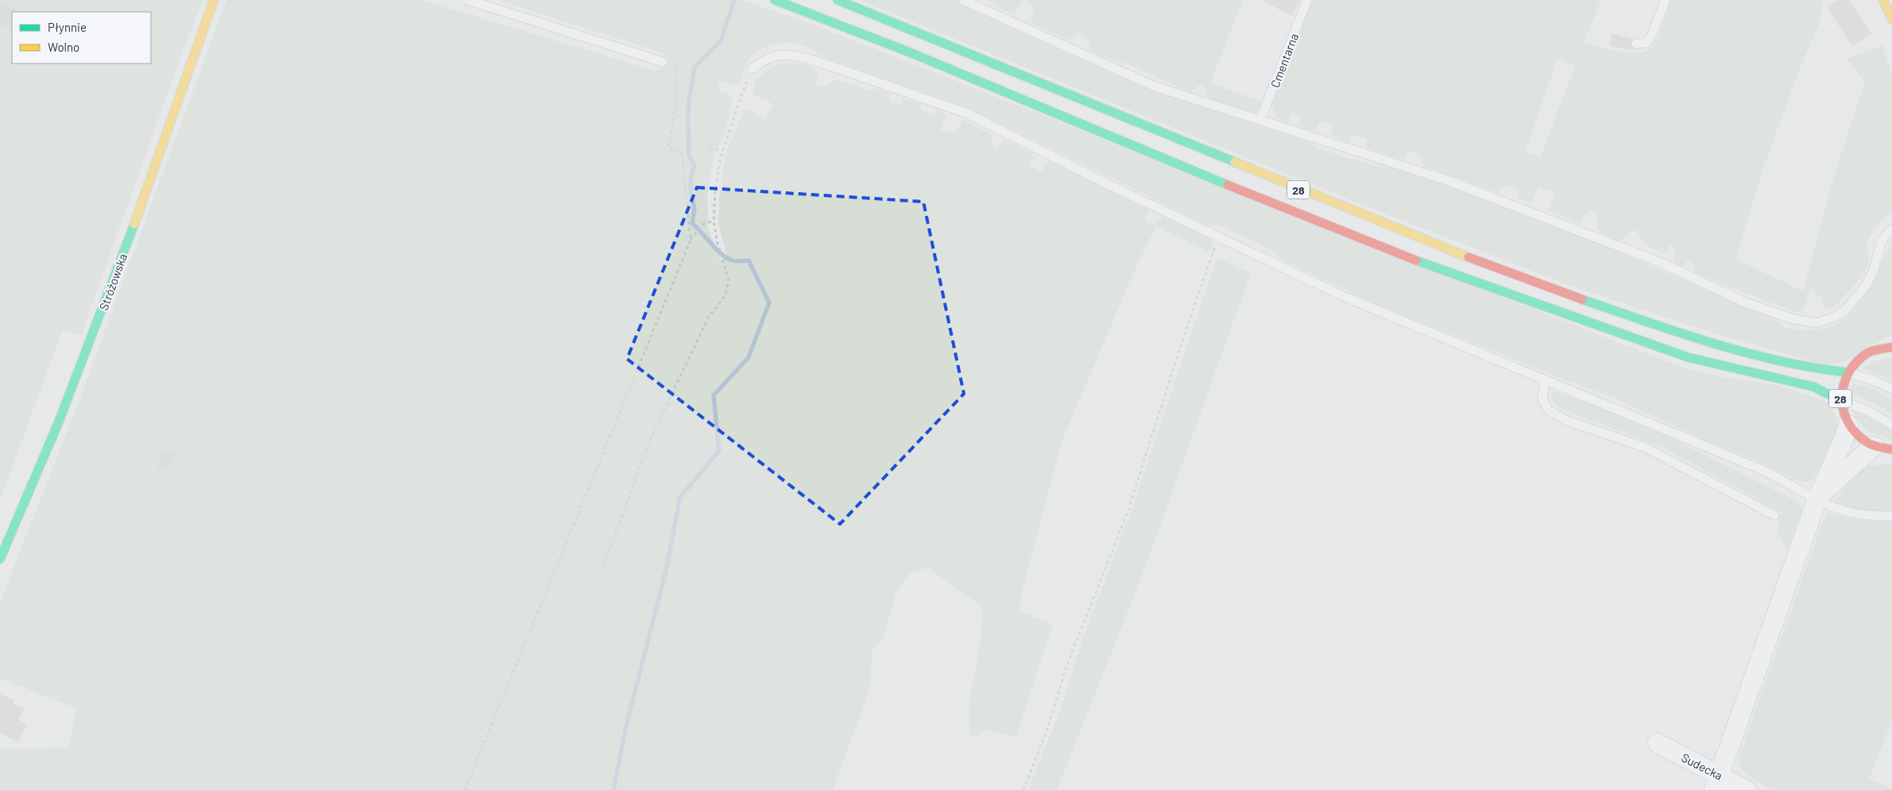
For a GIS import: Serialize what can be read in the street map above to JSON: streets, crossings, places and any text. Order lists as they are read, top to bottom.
{
  "streets": {
    "main road": ["28", "Stróżowska"],
    "street": ["Sudecka"],
    "lane": ["Cmentarna"]
  },
  "legend": ["Płynnie", "Wolno"]
}
